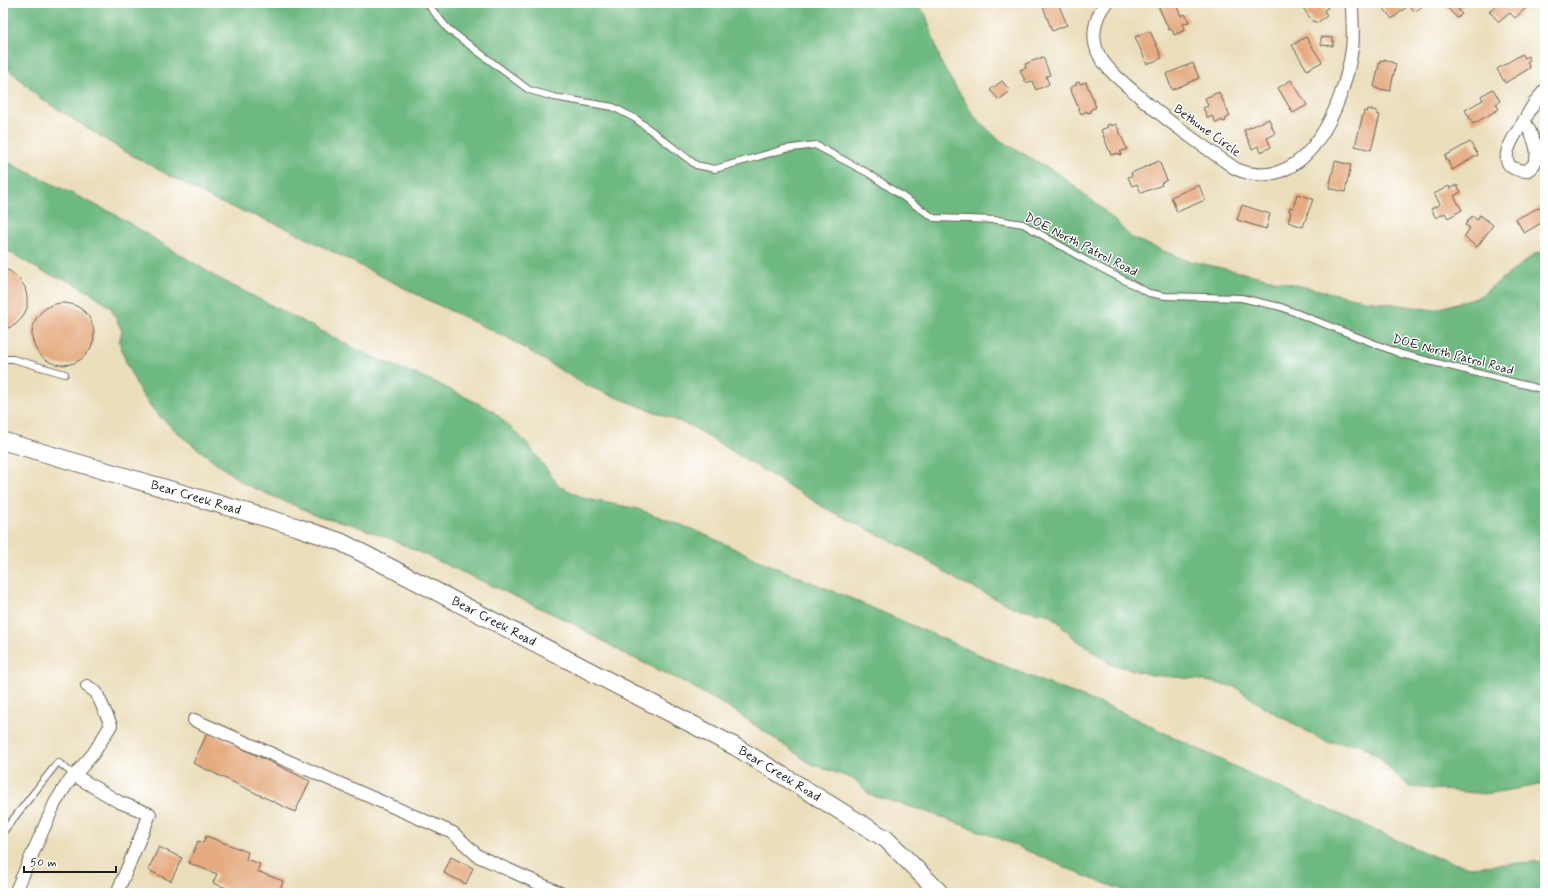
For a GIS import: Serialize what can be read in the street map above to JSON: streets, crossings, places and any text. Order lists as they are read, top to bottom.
{
  "streets": {
    "street": ["Bethune Circle", "Bear Creek Road"],
    "lane": ["DOE North Patrol Road"]
  },
  "scale_bar": "50 m"
}
